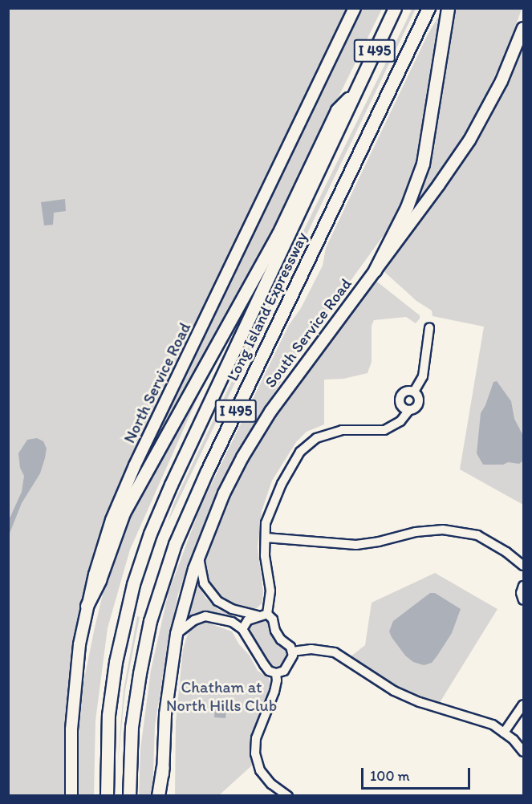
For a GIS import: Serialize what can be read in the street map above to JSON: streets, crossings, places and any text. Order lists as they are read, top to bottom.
{
  "streets": {
    "highway": ["I 495", "Long Island Expressway"],
    "main road": ["South Service Road", "North Service Road"]
  },
  "parks": ["Chatham at North Hills Club"],
  "scale_bar": "100 m"
}
